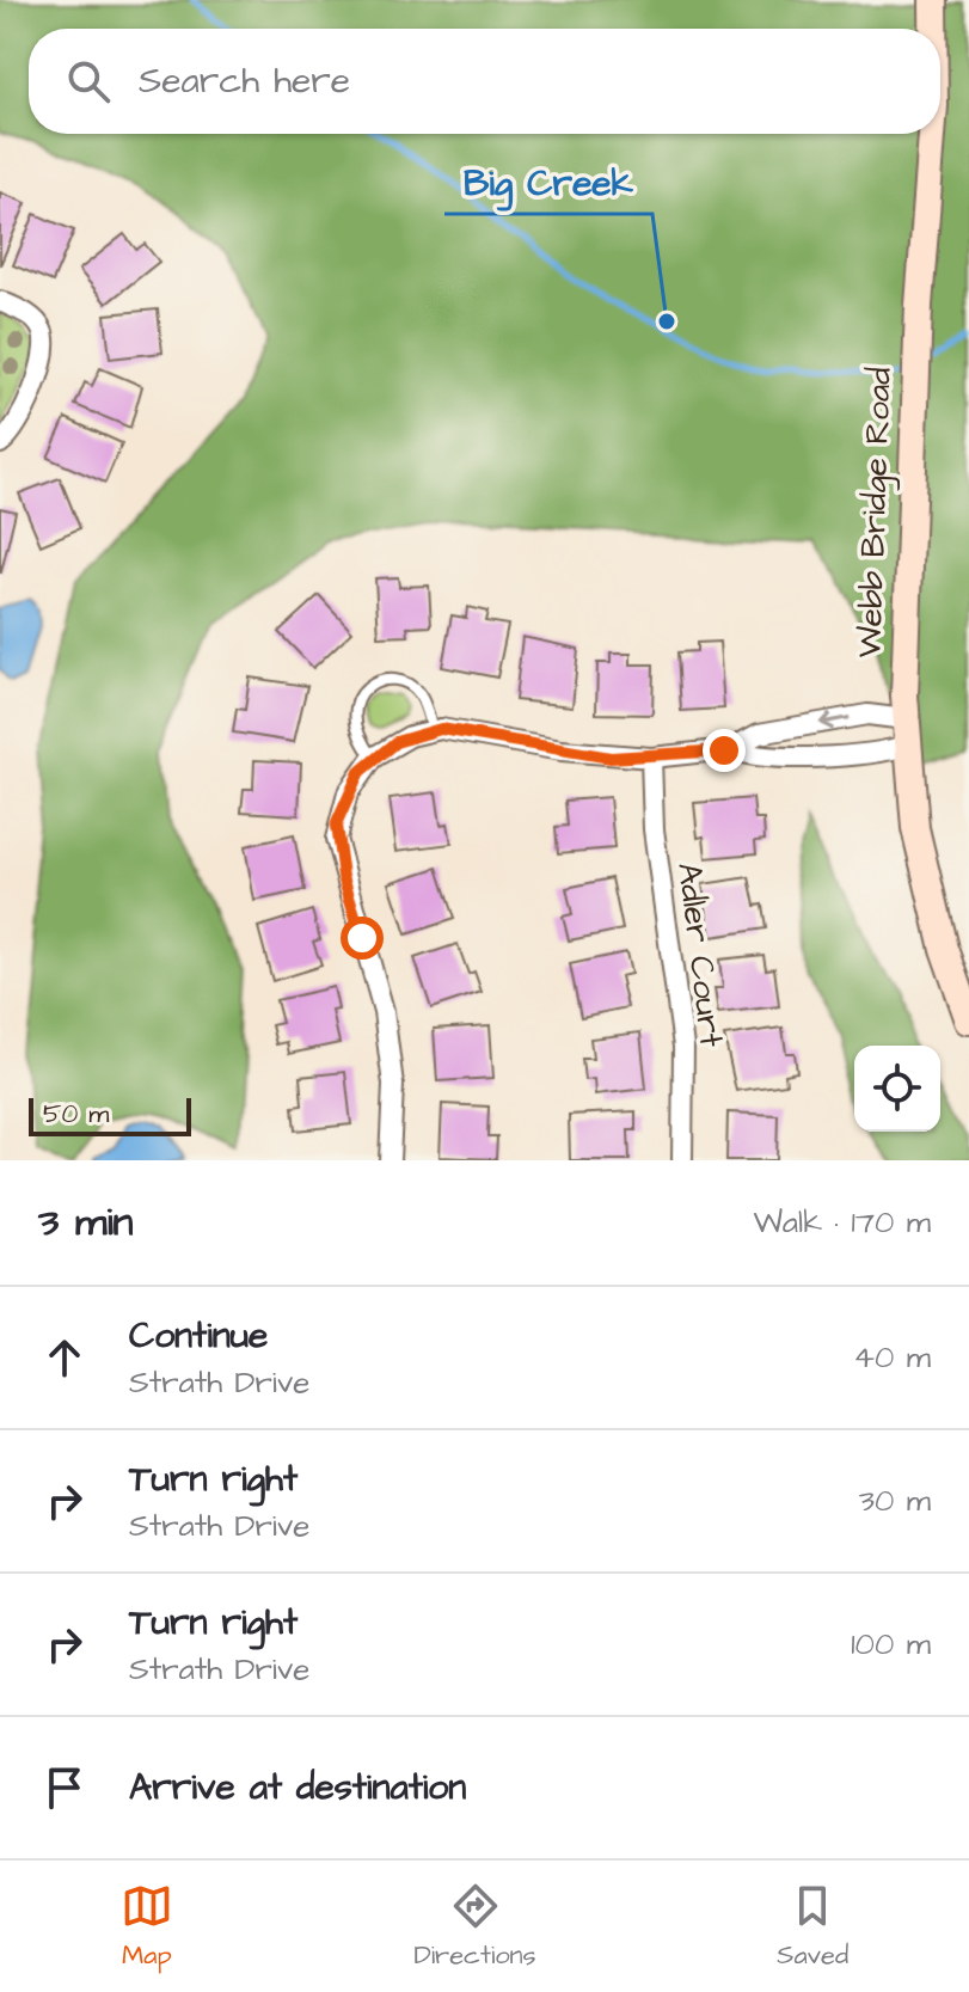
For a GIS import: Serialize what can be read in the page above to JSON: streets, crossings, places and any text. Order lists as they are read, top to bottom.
{
  "streets": {
    "street": ["Webb Bridge Road", "Adler Court"]
  },
  "places": ["Big Creek"],
  "scale_bar": "50 m",
  "page": {
    "search": "Search here",
    "scale": "50 m",
    "heading": ["3 min", "Walk · 170 m"],
    "list": [
      ["Continue", "Strath Drive", "40 m"],
      ["Turn right", "Strath Drive", "30 m"],
      ["Turn right", "Strath Drive", "100 m"],
      "Arrive at destination"
    ],
    "nav": ["Map", "Directions", "Saved"]
  }
}
